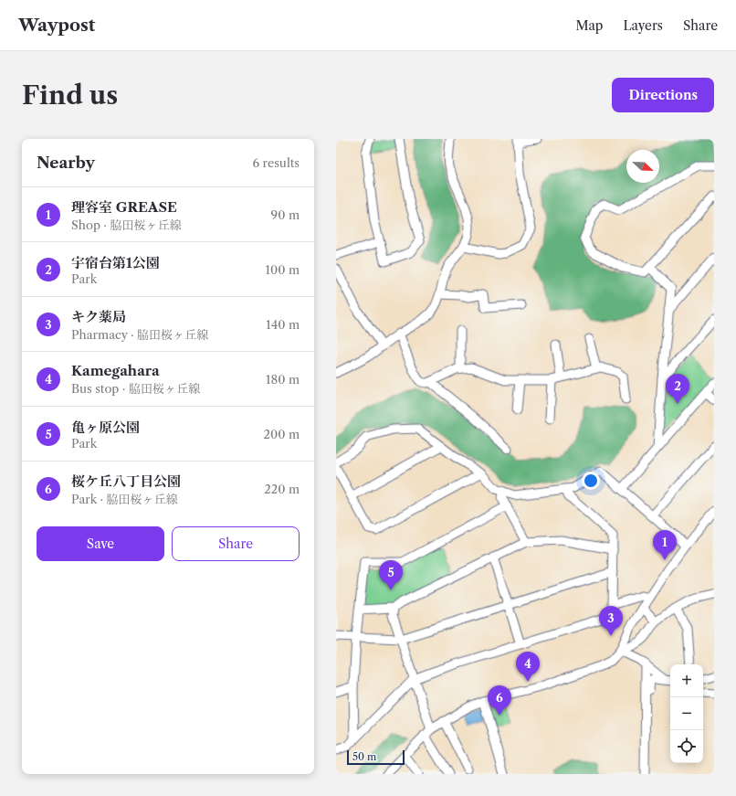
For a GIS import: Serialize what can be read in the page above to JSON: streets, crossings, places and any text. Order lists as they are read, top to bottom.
{
  "scale_bar": "50 m",
  "north": "bottom right",
  "page": {
    "header": "Waypost",
    "nav": ["Map", "Layers", "Share"],
    "buttons": [
      "Directions",
      ["Save", "Share"]
    ],
    "title": "Find us",
    "heading": ["Nearby", "6 results"],
    "list": [
      {
        "mark": "1",
        "name": "理容室 GREASE",
        "note": "Shop · 脇田桜ヶ丘線",
        "value": "90 m"
      },
      {
        "mark": "2",
        "name": "宇宿台第1公園",
        "note": "Park",
        "value": "100 m"
      },
      {
        "mark": "3",
        "name": "キク薬局",
        "note": "Pharmacy · 脇田桜ヶ丘線",
        "value": "140 m"
      },
      {
        "mark": "4",
        "name": "Kamegahara",
        "note": "Bus stop · 脇田桜ヶ丘線",
        "value": "180 m"
      },
      {
        "mark": "5",
        "name": "亀ヶ原公園",
        "note": "Park",
        "value": "200 m"
      },
      {
        "mark": "6",
        "name": "桜ケ丘八丁目公園",
        "note": "Park · 脇田桜ヶ丘線",
        "value": "220 m"
      }
    ],
    "pins": [
      "2",
      "1",
      "5",
      "3",
      "4",
      "6"
    ],
    "map_buttons": ["+", "−"],
    "scale": "50 m"
  }
}
